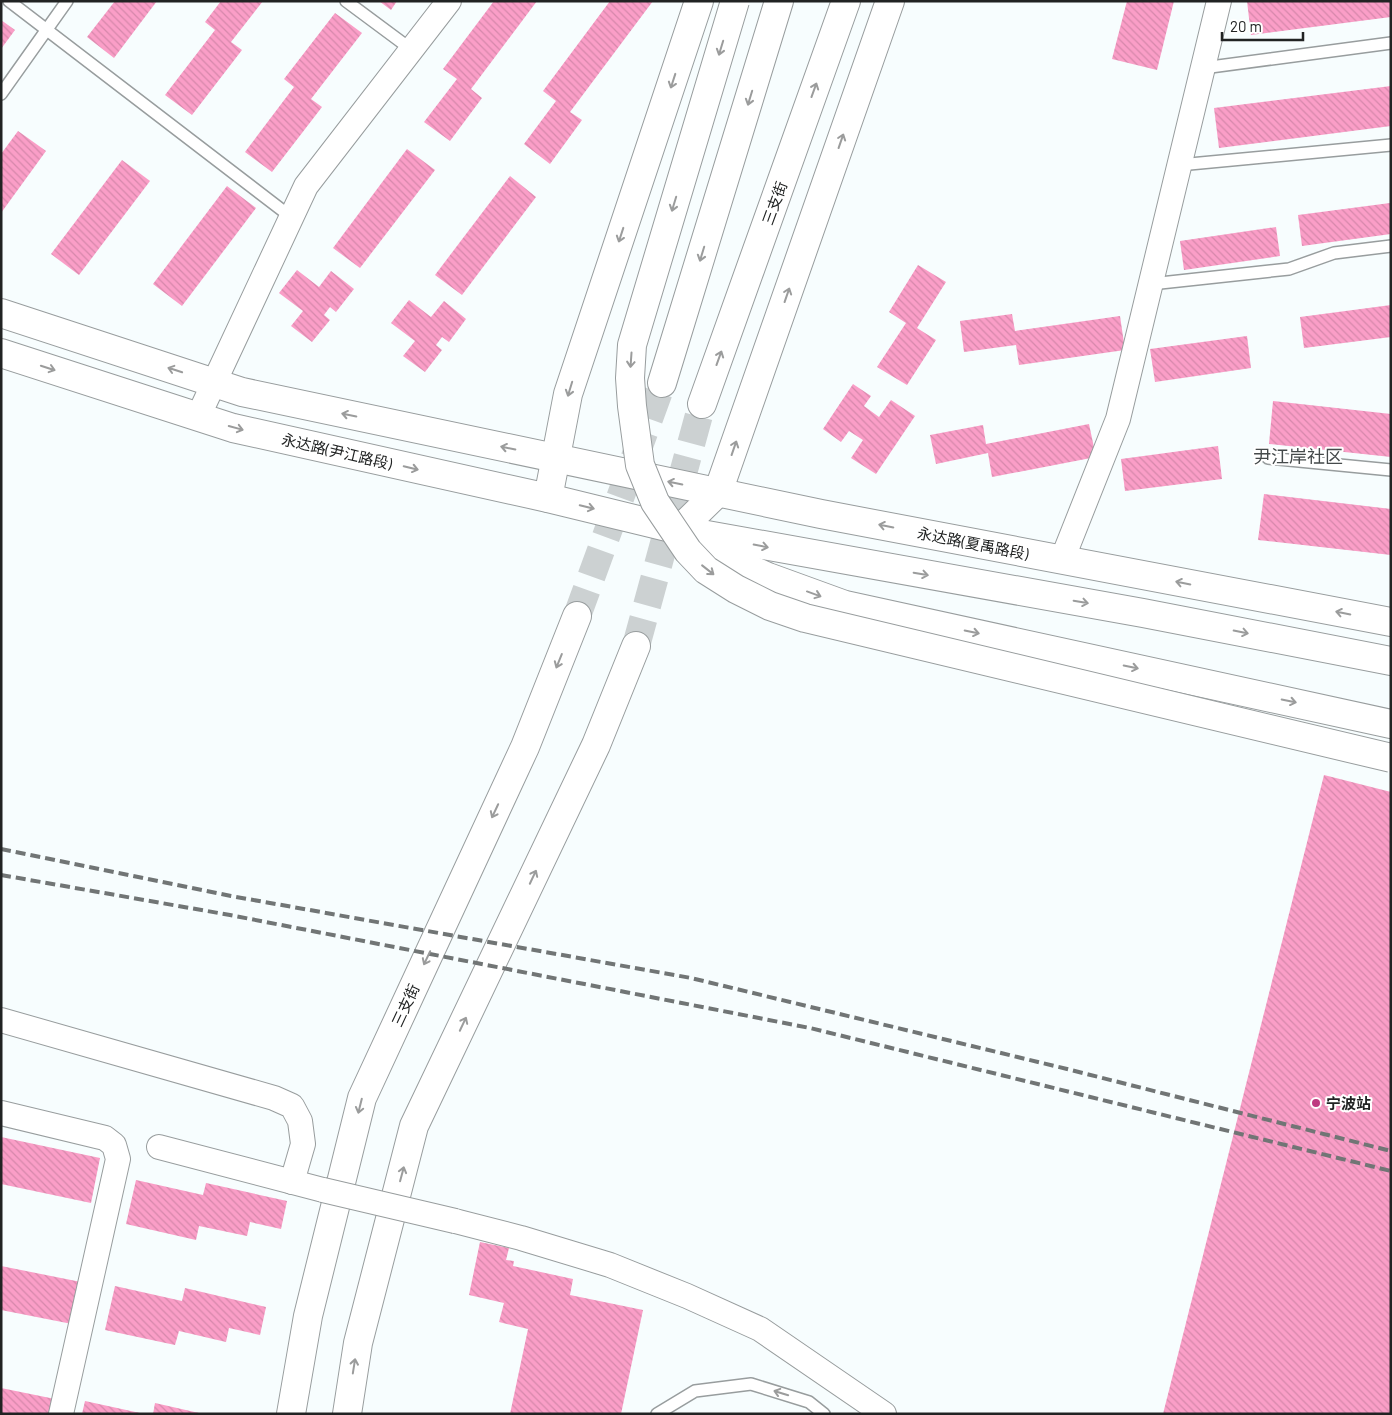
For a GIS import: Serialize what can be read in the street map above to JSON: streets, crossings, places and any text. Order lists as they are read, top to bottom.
{
  "streets": {
    "main road": ["三支街", "永达路(尹江路段)", "永达路(夏禹路段)"]
  },
  "districts": ["尹江岸社区"],
  "places": ["宁波站"],
  "scale_bar": "20 m"
}
